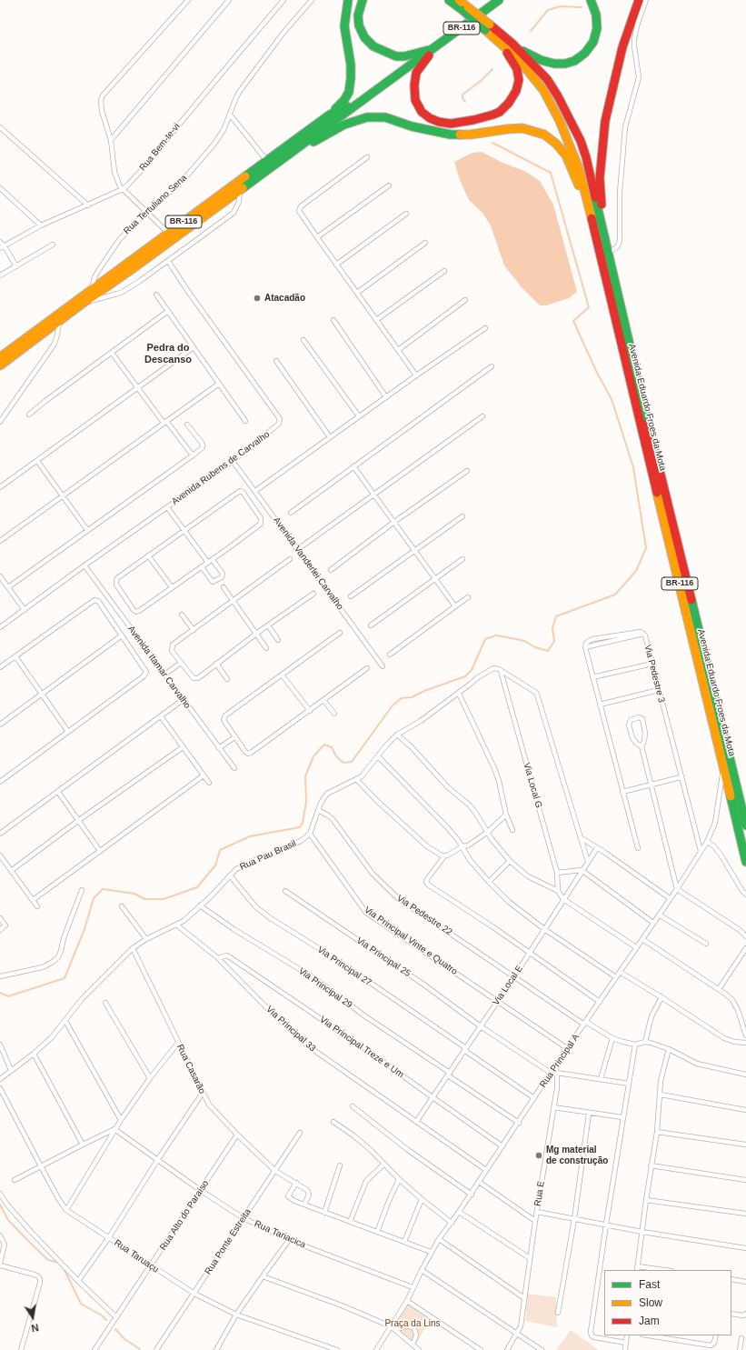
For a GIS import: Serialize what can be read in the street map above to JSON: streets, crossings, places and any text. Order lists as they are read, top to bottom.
{
  "streets": {
    "highway": ["BR-116", "Avenida Eduardo Froes da Mota"],
    "street": [
      "Rua Bem-te-vi",
      "Rua Tertuliano Sena",
      "Avenida Rubens de Carvalho",
      "Avenida Vanderlei Carvalho",
      "Avenida Itamar Carvalho",
      "Via Pedestre 3",
      "Via Local G",
      "Rua Pau Brasil",
      "Via Pedestre 22",
      "Via Principal Vinte e Quatro",
      "Via Principal 25",
      "Via Principal 27",
      "Via Local E",
      "Via Principal 29",
      "Via Principal 33",
      "Via Principal Treze e Um",
      "Rua Principal A",
      "Rua Casarão",
      "Rua E",
      "Rua Alto do Paraíso",
      "Rua Tariacica",
      "Rua Ponte Estreita",
      "Rua Taruaçu"
    ]
  },
  "crossings": [
    ["BR-116", "Rua Tertuliano Sena"],
    ["Avenida Eduardo Froes da Mota", "Rua Principal A"],
    ["Avenida Rubens de Carvalho", "Avenida Vanderlei Carvalho"],
    ["Avenida Rubens de Carvalho", "Avenida Itamar Carvalho"],
    ["Via Pedestre 3", "Rua Principal A"],
    ["Rua Pau Brasil", "Via Principal Vinte e Quatro"],
    ["Rua Pau Brasil", "Via Principal 27"],
    ["Rua Pau Brasil", "Via Principal 29"],
    ["Rua Pau Brasil", "Via Principal 33"],
    ["Rua Pau Brasil", "Rua Casarão"],
    ["Via Pedestre 22", "Via Local E"],
    ["Via Pedestre 22", "Rua Principal A"],
    ["Via Principal Vinte e Quatro", "Via Local E"],
    ["Via Principal Vinte e Quatro", "Rua Principal A"],
    ["Via Principal 25", "Via Local E"],
    ["Via Principal 25", "Rua Principal A"],
    ["Via Principal 27", "Via Local E"],
    ["Via Principal 27", "Rua Principal A"],
    ["Via Local E", "Via Principal 29"],
    ["Via Local E", "Via Principal 33"],
    ["Via Local E", "Via Principal Treze e Um"],
    ["Via Principal 29", "Rua Principal A"],
    ["Via Principal 33", "Via Principal Treze e Um"],
    ["Via Principal 33", "Rua Principal A"],
    ["Via Principal Treze e Um", "Rua Principal A"],
    ["Rua Principal A", "Rua E"],
    ["Rua Principal A", "Rua Tariacica"],
    ["Rua Casarão", "Rua Alto do Paraíso"],
    ["Rua Casarão", "Rua Ponte Estreita"],
    ["Rua Alto do Paraíso", "Rua Tariacica"],
    ["Rua Alto do Paraíso", "Rua Taruaçu"],
    ["Rua Tariacica", "Rua Ponte Estreita"],
    ["Rua Ponte Estreita", "Rua Taruaçu"]
  ],
  "districts": ["Pedra do Descanso"],
  "parks": ["Praça da Lins"],
  "places": ["Atacadão", "Mg material de construção"],
  "legend": ["Fast", "Slow", "Jam"],
  "north": "bottom"
}
